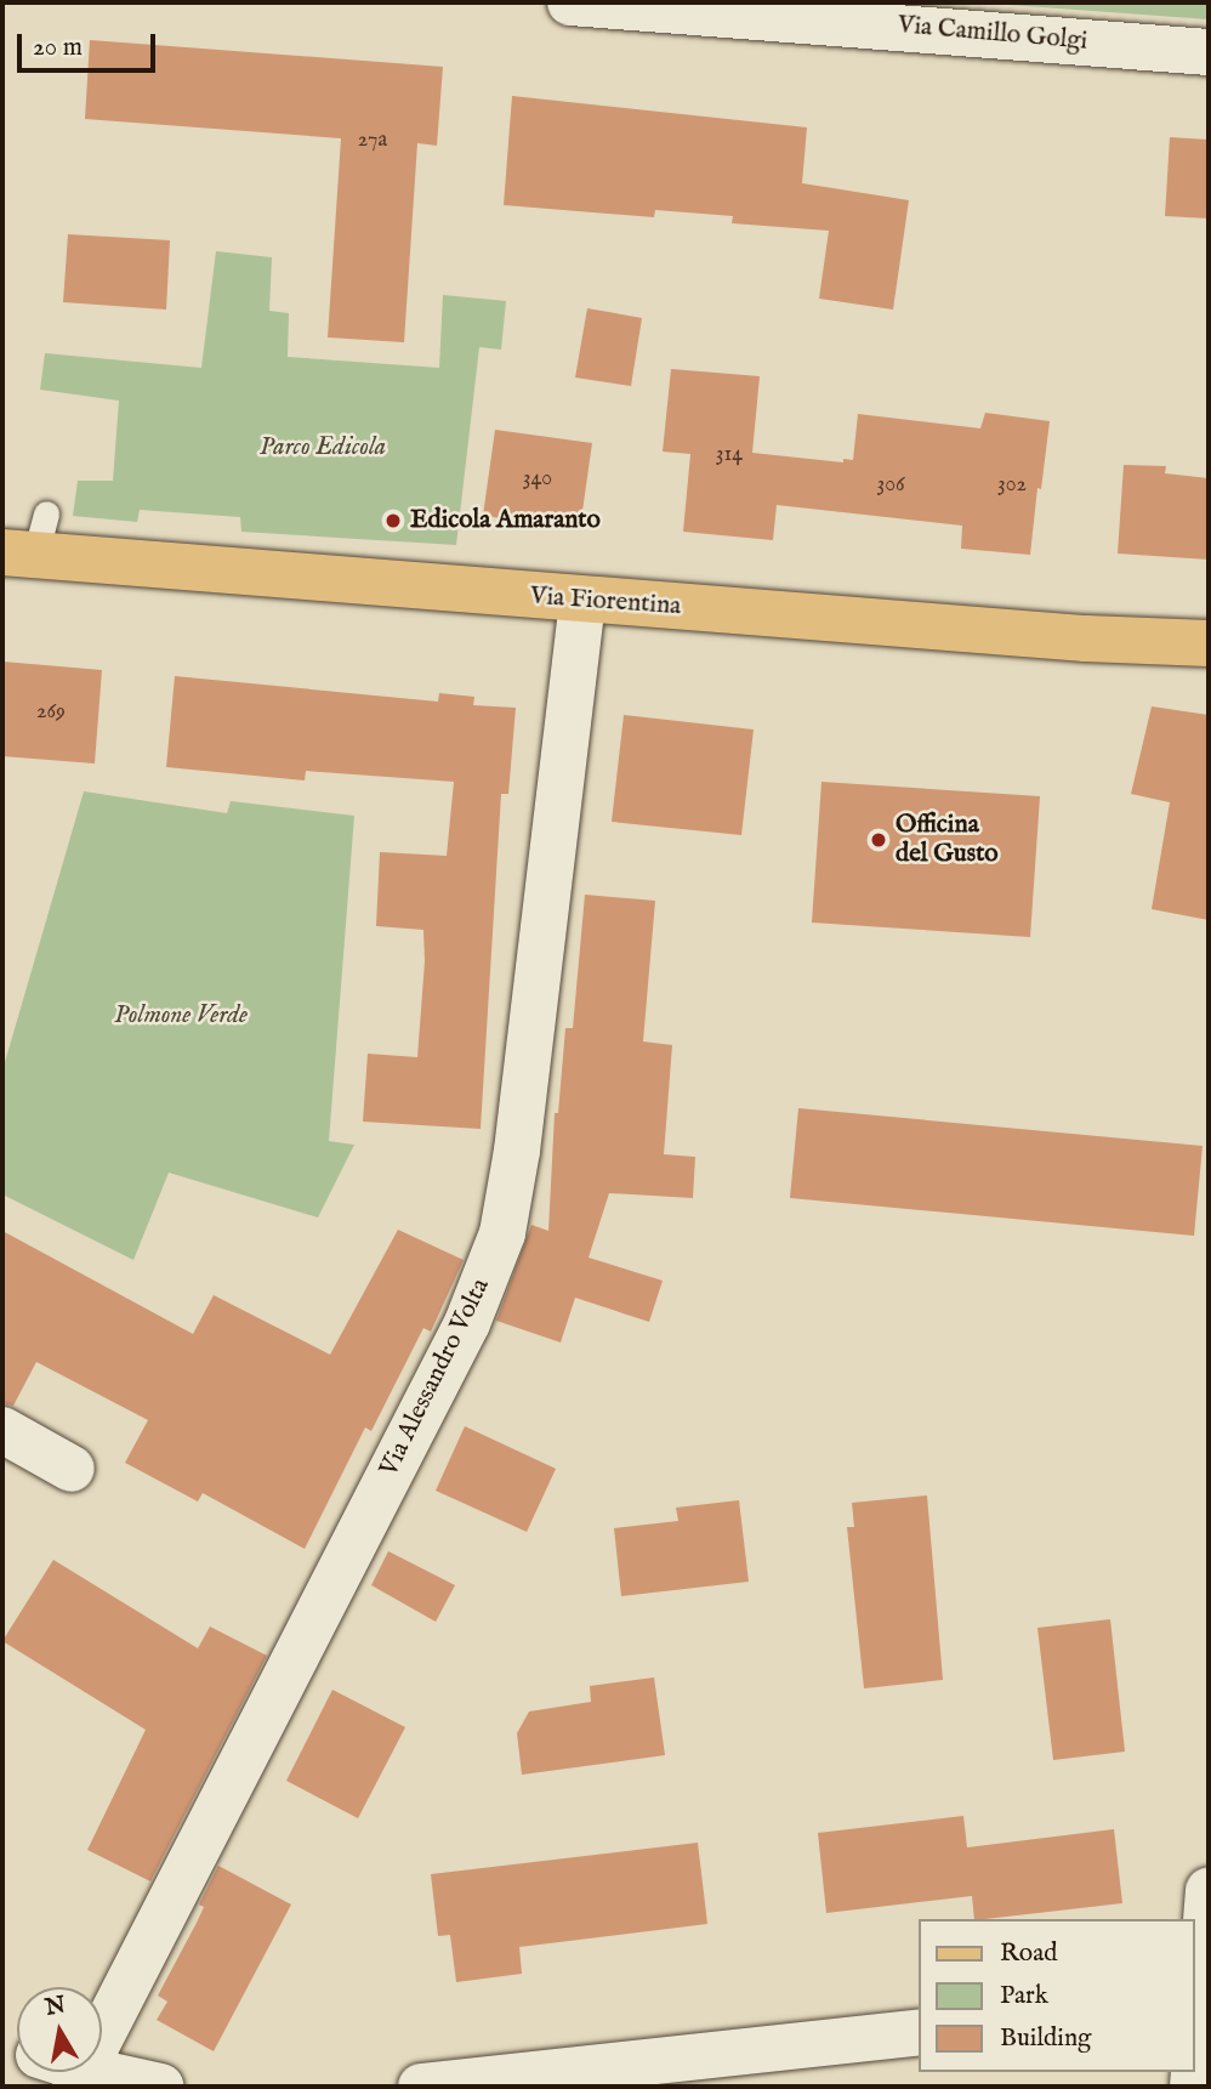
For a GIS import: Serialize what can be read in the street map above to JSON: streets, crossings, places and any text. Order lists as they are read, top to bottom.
{
  "streets": {
    "main road": ["Via Fiorentina"],
    "street": ["Via Camillo Golgi", "Via Alessandro Volta"]
  },
  "crossings": [
    ["Via Fiorentina", "Via Alessandro Volta"]
  ],
  "parks": ["Parco Edicola", "Polmone Verde"],
  "places": ["Edicola Amaranto", "Officina del Gusto"],
  "house_numbers": [
    "27a",
    "314",
    "340",
    "306",
    "302",
    "269"
  ],
  "legend": ["Road", "Park", "Building"],
  "scale_bar": "20 m",
  "north": "top"
}
